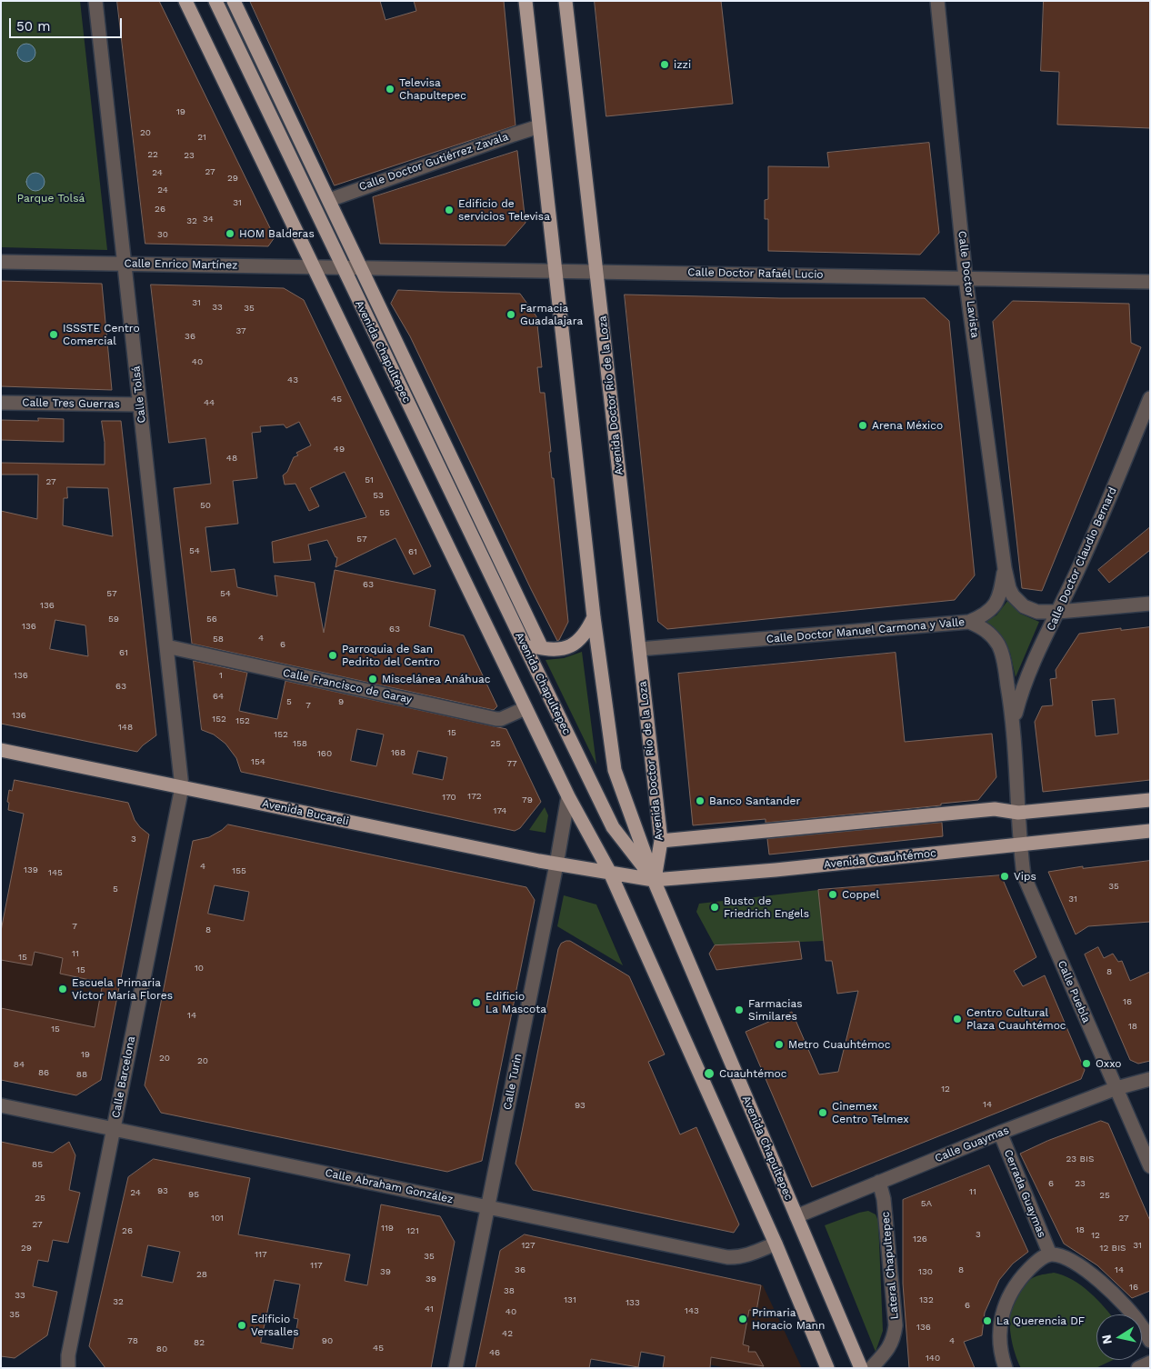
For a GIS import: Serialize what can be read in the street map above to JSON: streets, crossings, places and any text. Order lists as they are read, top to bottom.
{
  "streets": {
    "main road": [
      "Avenida Chapultepec",
      "Avenida Doctor Río de la Loza",
      "Avenida Bucareli",
      "Avenida Cuauhtémoc"
    ],
    "street": [
      "Calle Doctor Gutiérrez Zavala",
      "Calle Enrico Martínez",
      "Calle Doctor Rafaél Lucio",
      "Calle Doctor Lavista",
      "Calle Tolsá",
      "Calle Tres Guerras",
      "Calle Doctor Claudio Bernard",
      "Calle Doctor Manuel Carmona y Valle",
      "Calle Francisco de Garay",
      "Calle Puebla",
      "Calle Barcelona",
      "Calle Turin",
      "Calle Guaymas",
      "Calle Abraham González",
      "Cerrada Guaymas",
      "Lateral Chapultepec"
    ]
  },
  "crossings": [
    ["Calle Doctor Gutiérrez Zavala", "Avenida Chapultepec"],
    ["Calle Doctor Gutiérrez Zavala", "Avenida Doctor Río de la Loza"],
    ["Calle Enrico Martínez", "Calle Doctor Rafaél Lucio"],
    ["Calle Enrico Martínez", "Avenida Chapultepec"],
    ["Calle Enrico Martínez", "Calle Tolsá"],
    ["Calle Doctor Rafaél Lucio", "Calle Doctor Lavista"],
    ["Calle Doctor Rafaél Lucio", "Avenida Chapultepec"],
    ["Calle Doctor Rafaél Lucio", "Avenida Doctor Río de la Loza"],
    ["Calle Doctor Lavista", "Calle Doctor Manuel Carmona y Valle"],
    ["Avenida Chapultepec", "Avenida Doctor Río de la Loza"],
    ["Avenida Chapultepec", "Avenida Cuauhtémoc"],
    ["Avenida Chapultepec", "Calle Guaymas"],
    ["Calle Tolsá", "Calle Tres Guerras"],
    ["Calle Tolsá", "Calle Francisco de Garay"],
    ["Calle Tolsá", "Avenida Bucareli"],
    ["Calle Tolsá", "Calle Barcelona"],
    ["Avenida Doctor Río de la Loza", "Calle Doctor Manuel Carmona y Valle"],
    ["Avenida Doctor Río de la Loza", "Avenida Cuauhtémoc"],
    ["Avenida Bucareli", "Avenida Cuauhtémoc"],
    ["Avenida Bucareli", "Calle Barcelona"],
    ["Avenida Bucareli", "Calle Turin"],
    ["Avenida Cuauhtémoc", "Calle Puebla"],
    ["Calle Puebla", "Calle Guaymas"],
    ["Calle Barcelona", "Calle Abraham González"],
    ["Calle Turin", "Calle Abraham González"],
    ["Calle Guaymas", "Cerrada Guaymas"],
    ["Calle Guaymas", "Lateral Chapultepec"]
  ],
  "parks": ["Parque Tolsá"],
  "places": [
    "izzi",
    "Televisa Chapultepec",
    "Edificio de servicios Televisa",
    "HOM Balderas",
    "Farmacia Guadalajara",
    "ISSSTE Centro Comercial",
    "Arena México",
    "Parroquia de San Pedrito del Centro",
    "Miscelánea Anáhuac",
    "Banco Santander",
    "Vips",
    "Coppel",
    "Busto de Friedrich Engels",
    "Escuela Primaria Víctor María Flores",
    "Edificio La Mascota",
    "Farmacias Similares",
    "Centro Cultural Plaza Cuauhtémoc",
    "Metro Cuauhtémoc",
    "Oxxo",
    "Cuauhtémoc",
    "Cinemex Centro Telmex",
    "Primaria Horacio Mann",
    "La Querencia DF",
    "Edificio Versalles"
  ],
  "house_numbers": [
    "19",
    "20",
    "21",
    "22",
    "23",
    "27",
    "24",
    "29",
    "24",
    "31",
    "26",
    "34",
    "32",
    "30",
    "31",
    "33",
    "35",
    "37",
    "36",
    "40",
    "43",
    "45",
    "44",
    "49",
    "48",
    "51",
    "27",
    "53",
    "50",
    "55",
    "57",
    "54",
    "61",
    "63",
    "57",
    "54",
    "136",
    "59",
    "56",
    "136",
    "63",
    "4",
    "58",
    "6",
    "61",
    "136",
    "1",
    "63",
    "64",
    "5",
    "9",
    "7",
    "136",
    "152",
    "152",
    "148",
    "15",
    "152",
    "158",
    "25",
    "168",
    "160",
    "154",
    "77",
    "172",
    "170",
    "79",
    "174",
    "3",
    "4",
    "139",
    "155",
    "145",
    "35",
    "5",
    "31",
    "7",
    "8",
    "11",
    "15",
    "10",
    "15",
    "8",
    "16",
    "14",
    "18",
    "15",
    "19",
    "20",
    "20",
    "84",
    "86",
    "88",
    "12",
    "14",
    "93",
    "23 BIS",
    "85",
    "6",
    "23",
    "93",
    "11",
    "24",
    "95",
    "25",
    "25",
    "5A",
    "101",
    "27",
    "27",
    "119",
    "18",
    "26",
    "121",
    "3",
    "12",
    "126",
    "127",
    "31",
    "29",
    "12 BIS",
    "117",
    "35",
    "117",
    "36",
    "8",
    "14",
    "39",
    "130",
    "28",
    "39",
    "16",
    "38",
    "33",
    "131",
    "132",
    "32",
    "133",
    "6",
    "41",
    "143",
    "40",
    "35",
    "136",
    "42",
    "78",
    "90",
    "4",
    "82",
    "45",
    "80",
    "46",
    "140"
  ],
  "scale_bar": "50 m",
  "north": "left"
}
